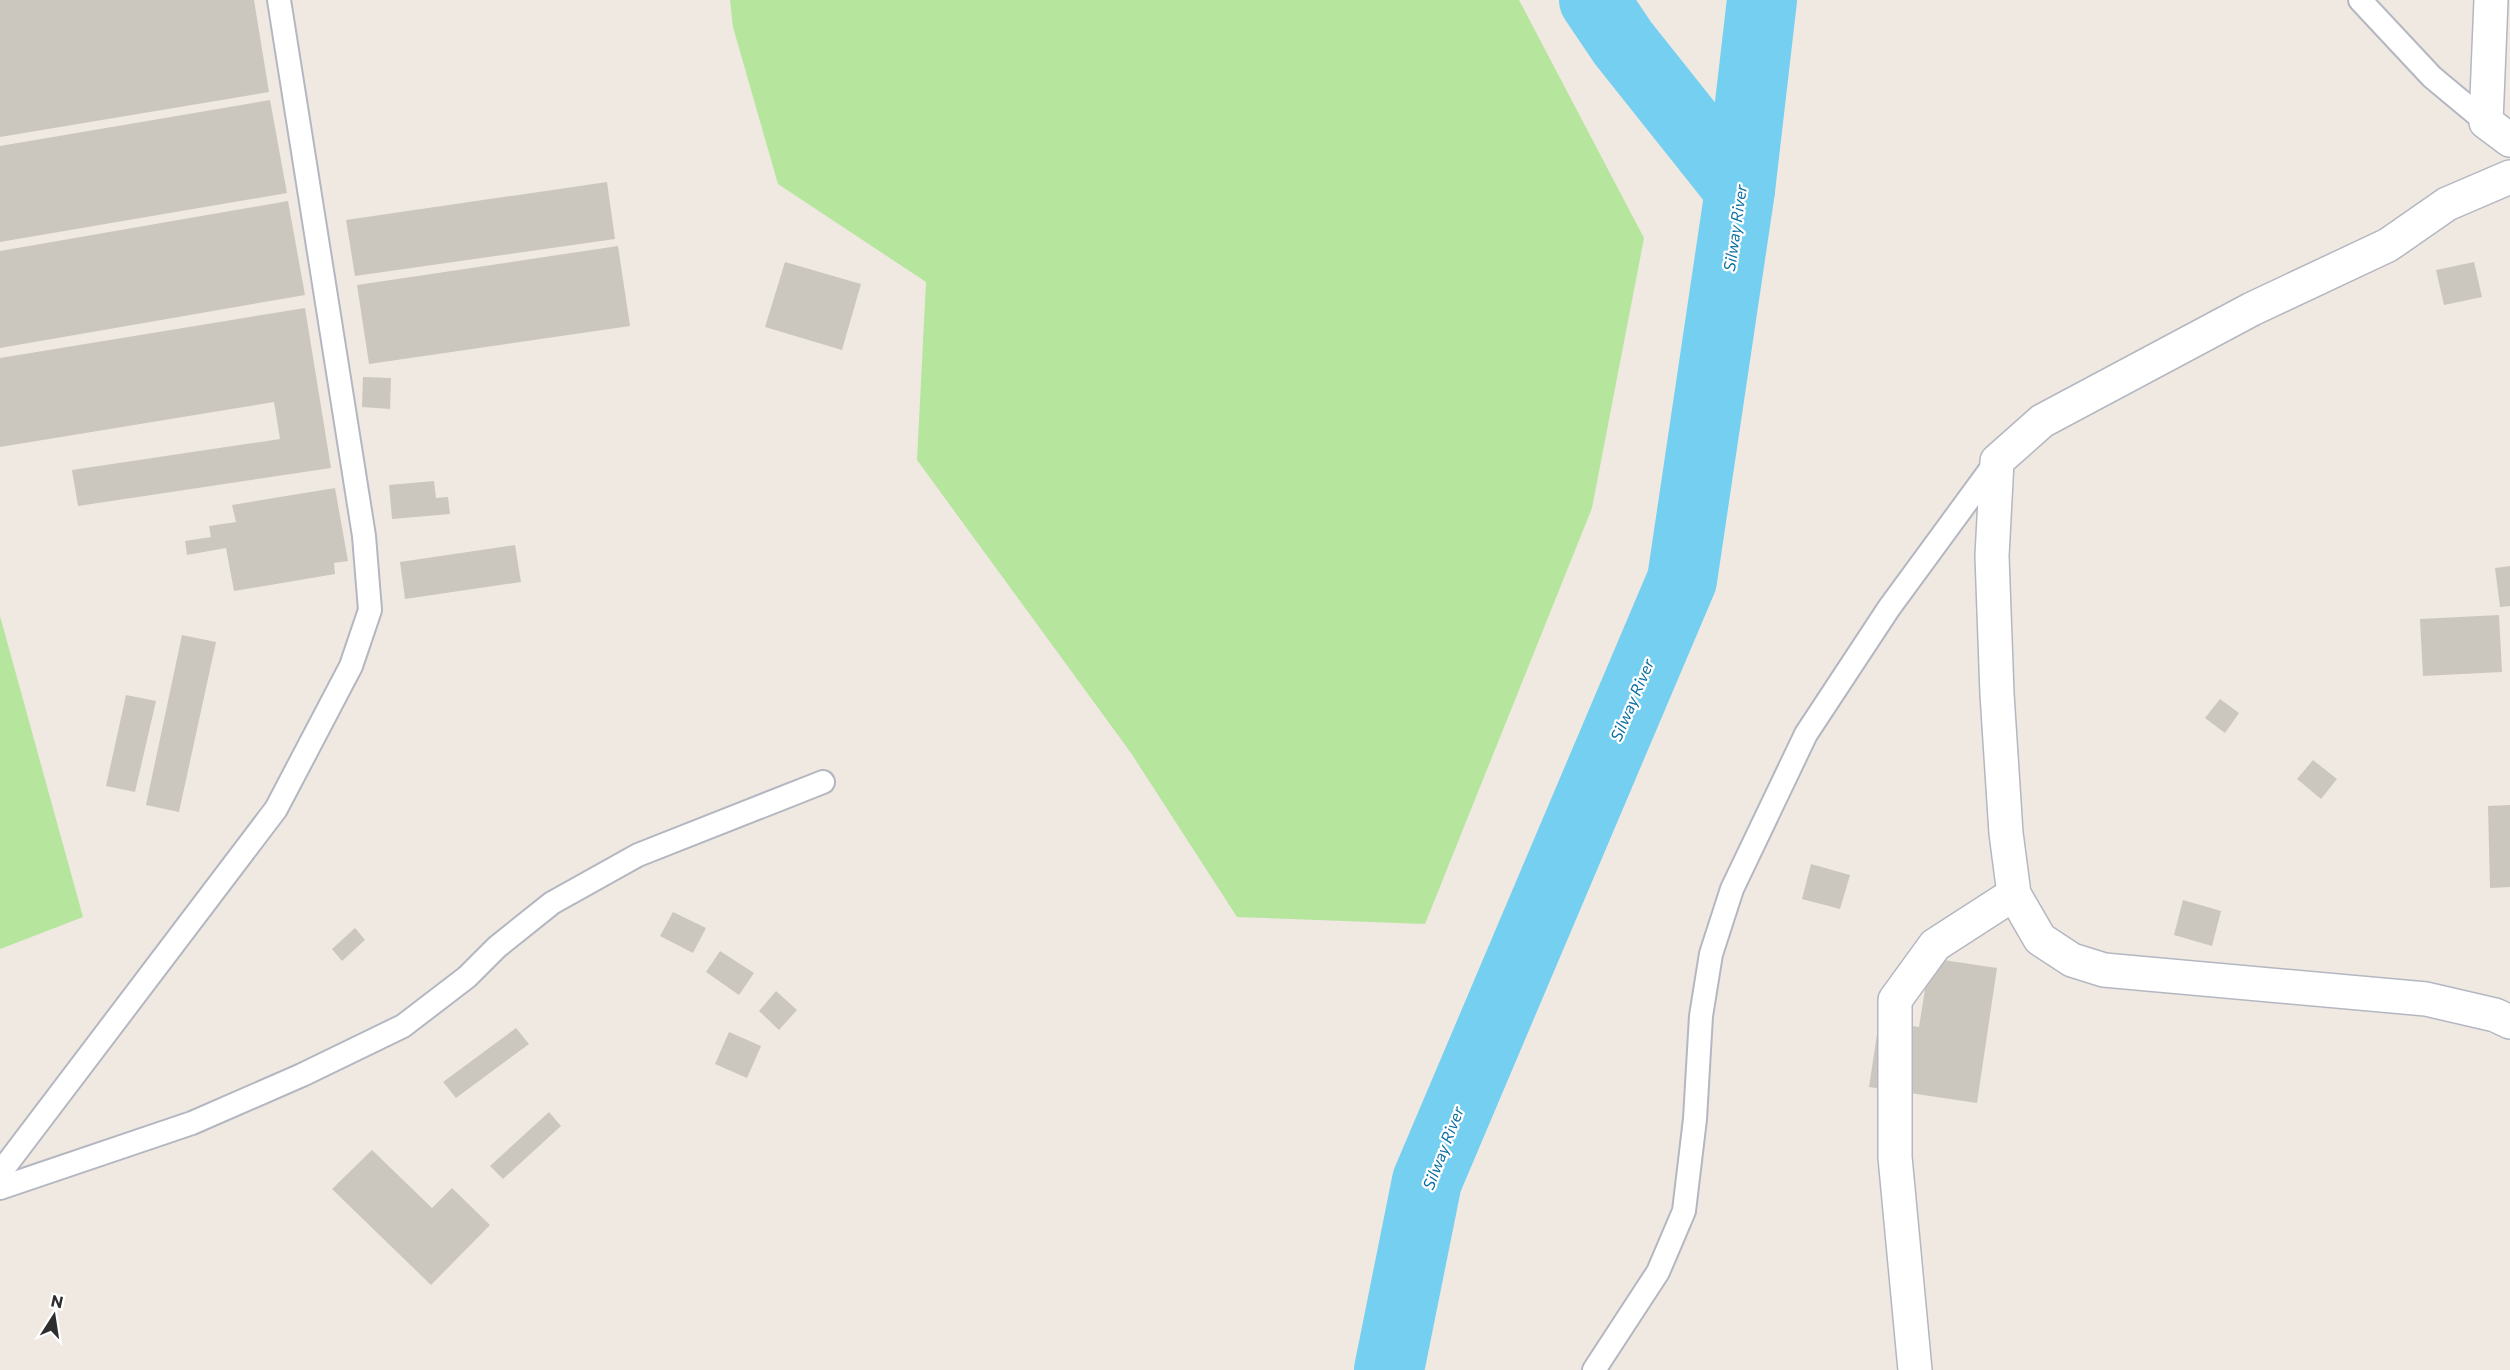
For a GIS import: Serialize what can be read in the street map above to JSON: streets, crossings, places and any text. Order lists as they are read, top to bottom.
{
  "water": ["Silway River"],
  "north": "top"
}
